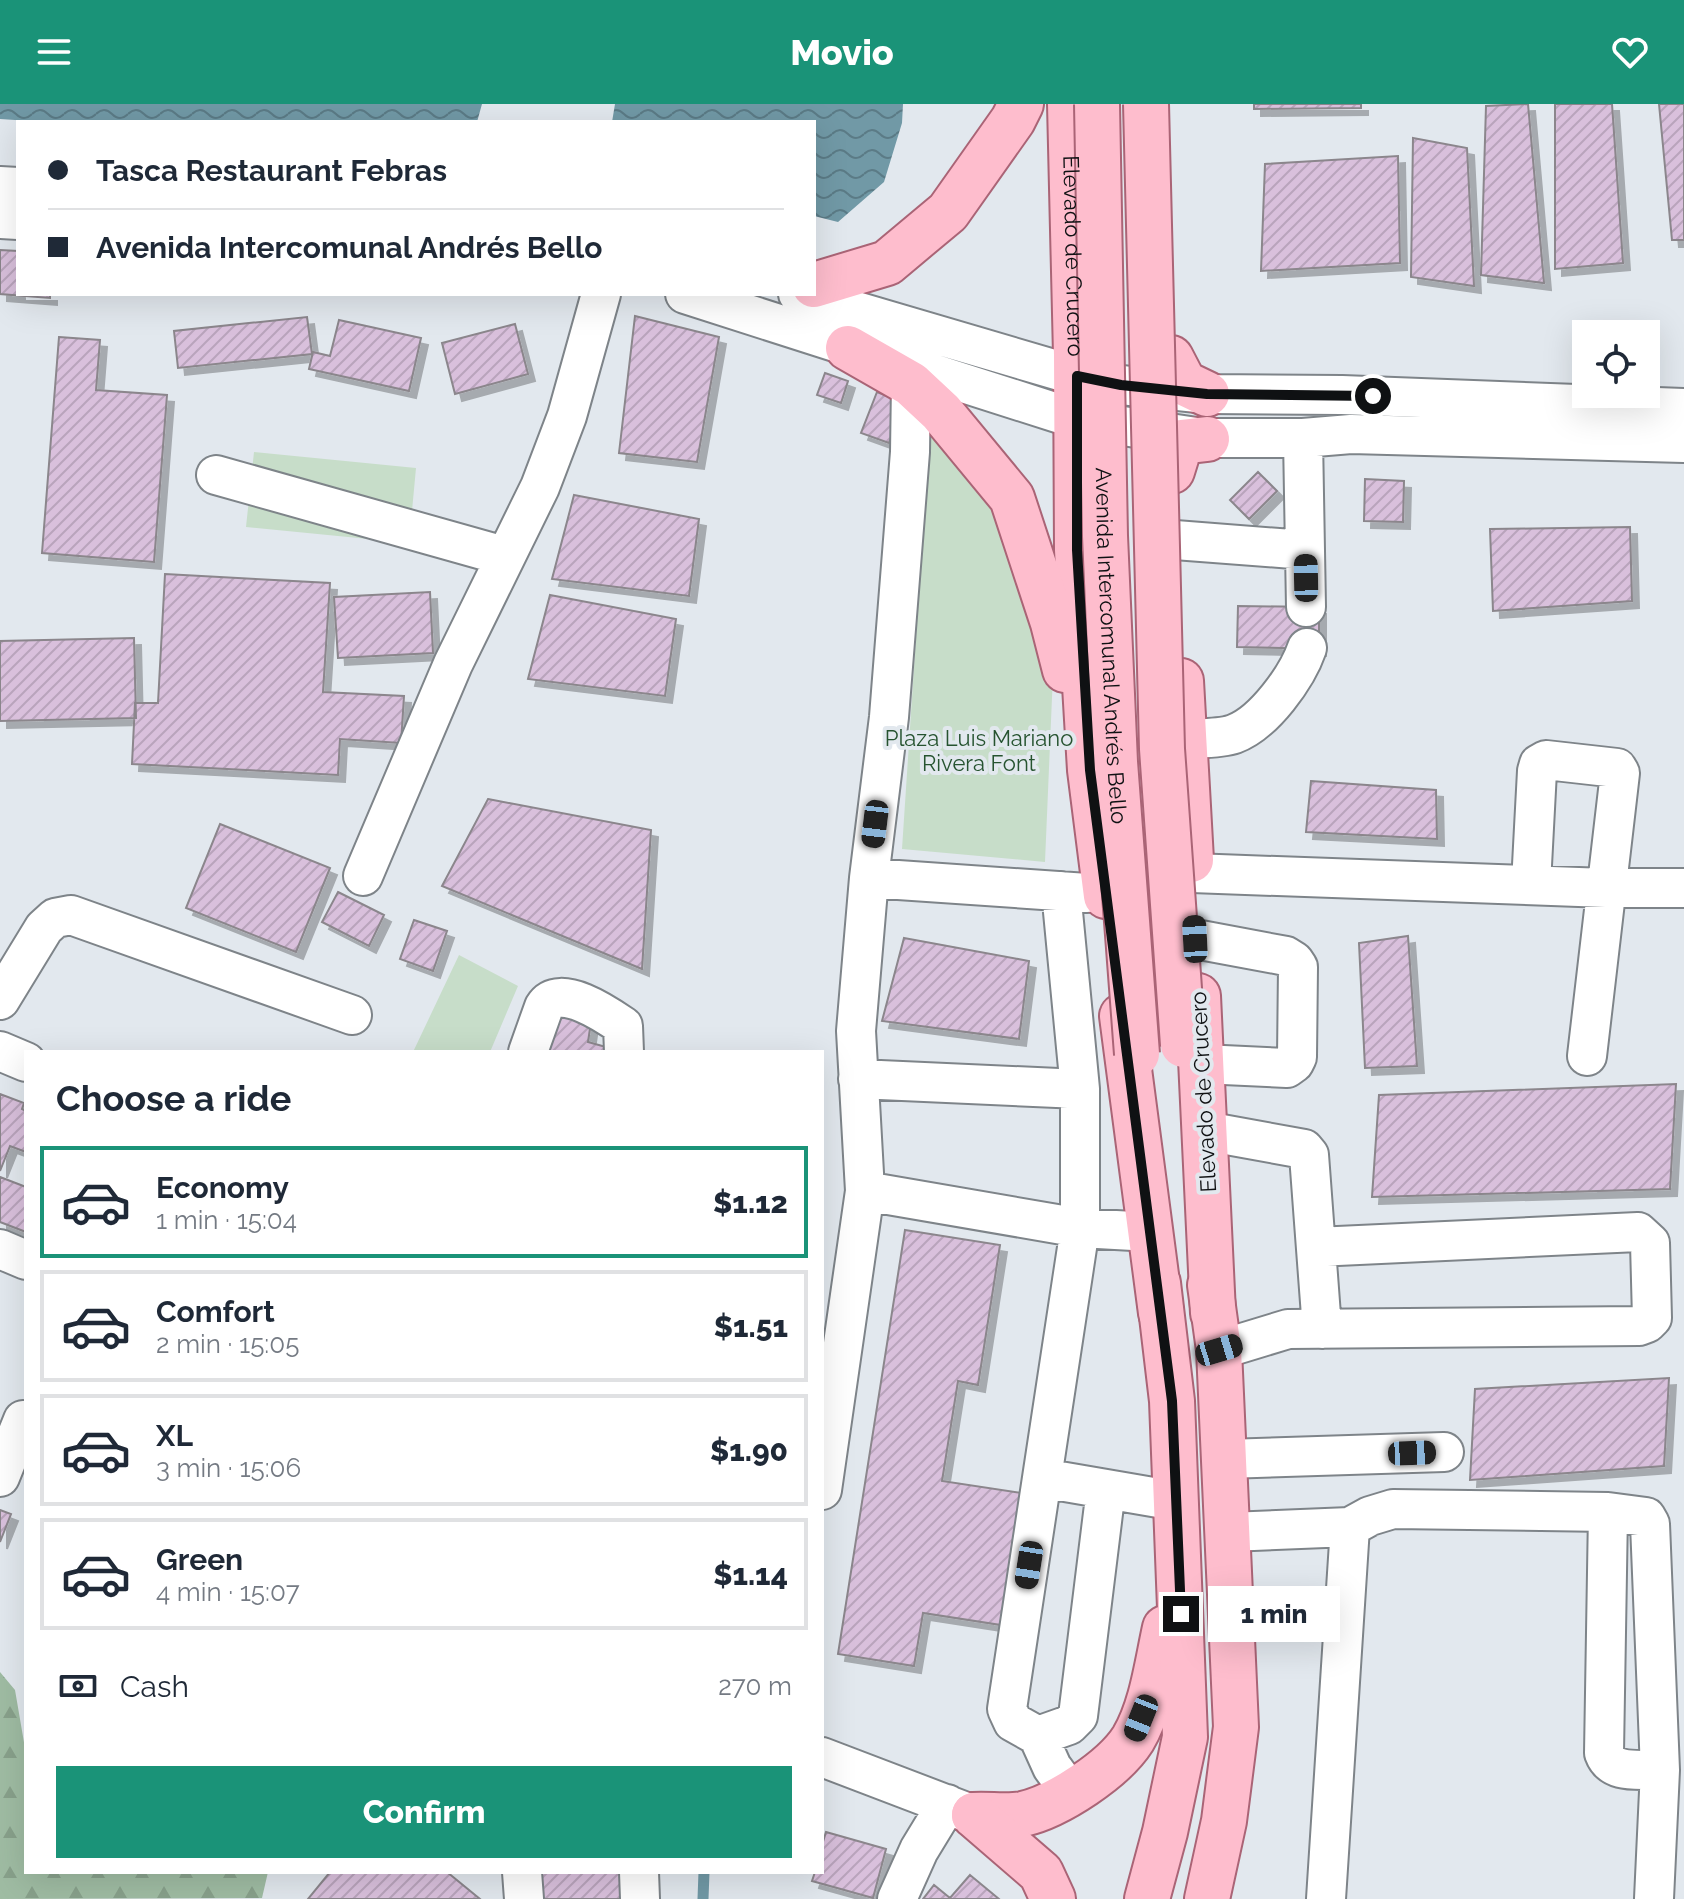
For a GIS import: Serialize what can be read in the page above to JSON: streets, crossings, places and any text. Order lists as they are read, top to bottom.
{
  "streets": {
    "main road": ["Elevado de Crucero", "Avenida Intercomunal Andrés Bello"]
  },
  "crossings": [
    ["Elevado de Crucero", "Avenida Intercomunal Andrés Bello"]
  ],
  "parks": ["Plaza Luis Mariano Rivera Font"],
  "page": {
    "header": "Movio",
    "banner": ["Tasca Restaurant Febras", "Avenida Intercomunal Andrés Bello"],
    "heading": "Choose a ride",
    "list": [
      {
        "name": "Economy",
        "note": "1 min · 15:04",
        "value": "$1.12"
      },
      {
        "name": "Comfort",
        "note": "2 min · 15:05",
        "value": "$1.51"
      },
      {
        "name": "XL",
        "note": "3 min · 15:06",
        "value": "$1.90"
      },
      {
        "name": "Green",
        "note": "4 min · 15:07",
        "value": "$1.14"
      }
    ],
    "bubble": "1 min",
    "pay": ["Cash", "270 m"],
    "buttons": "Confirm"
  }
}
